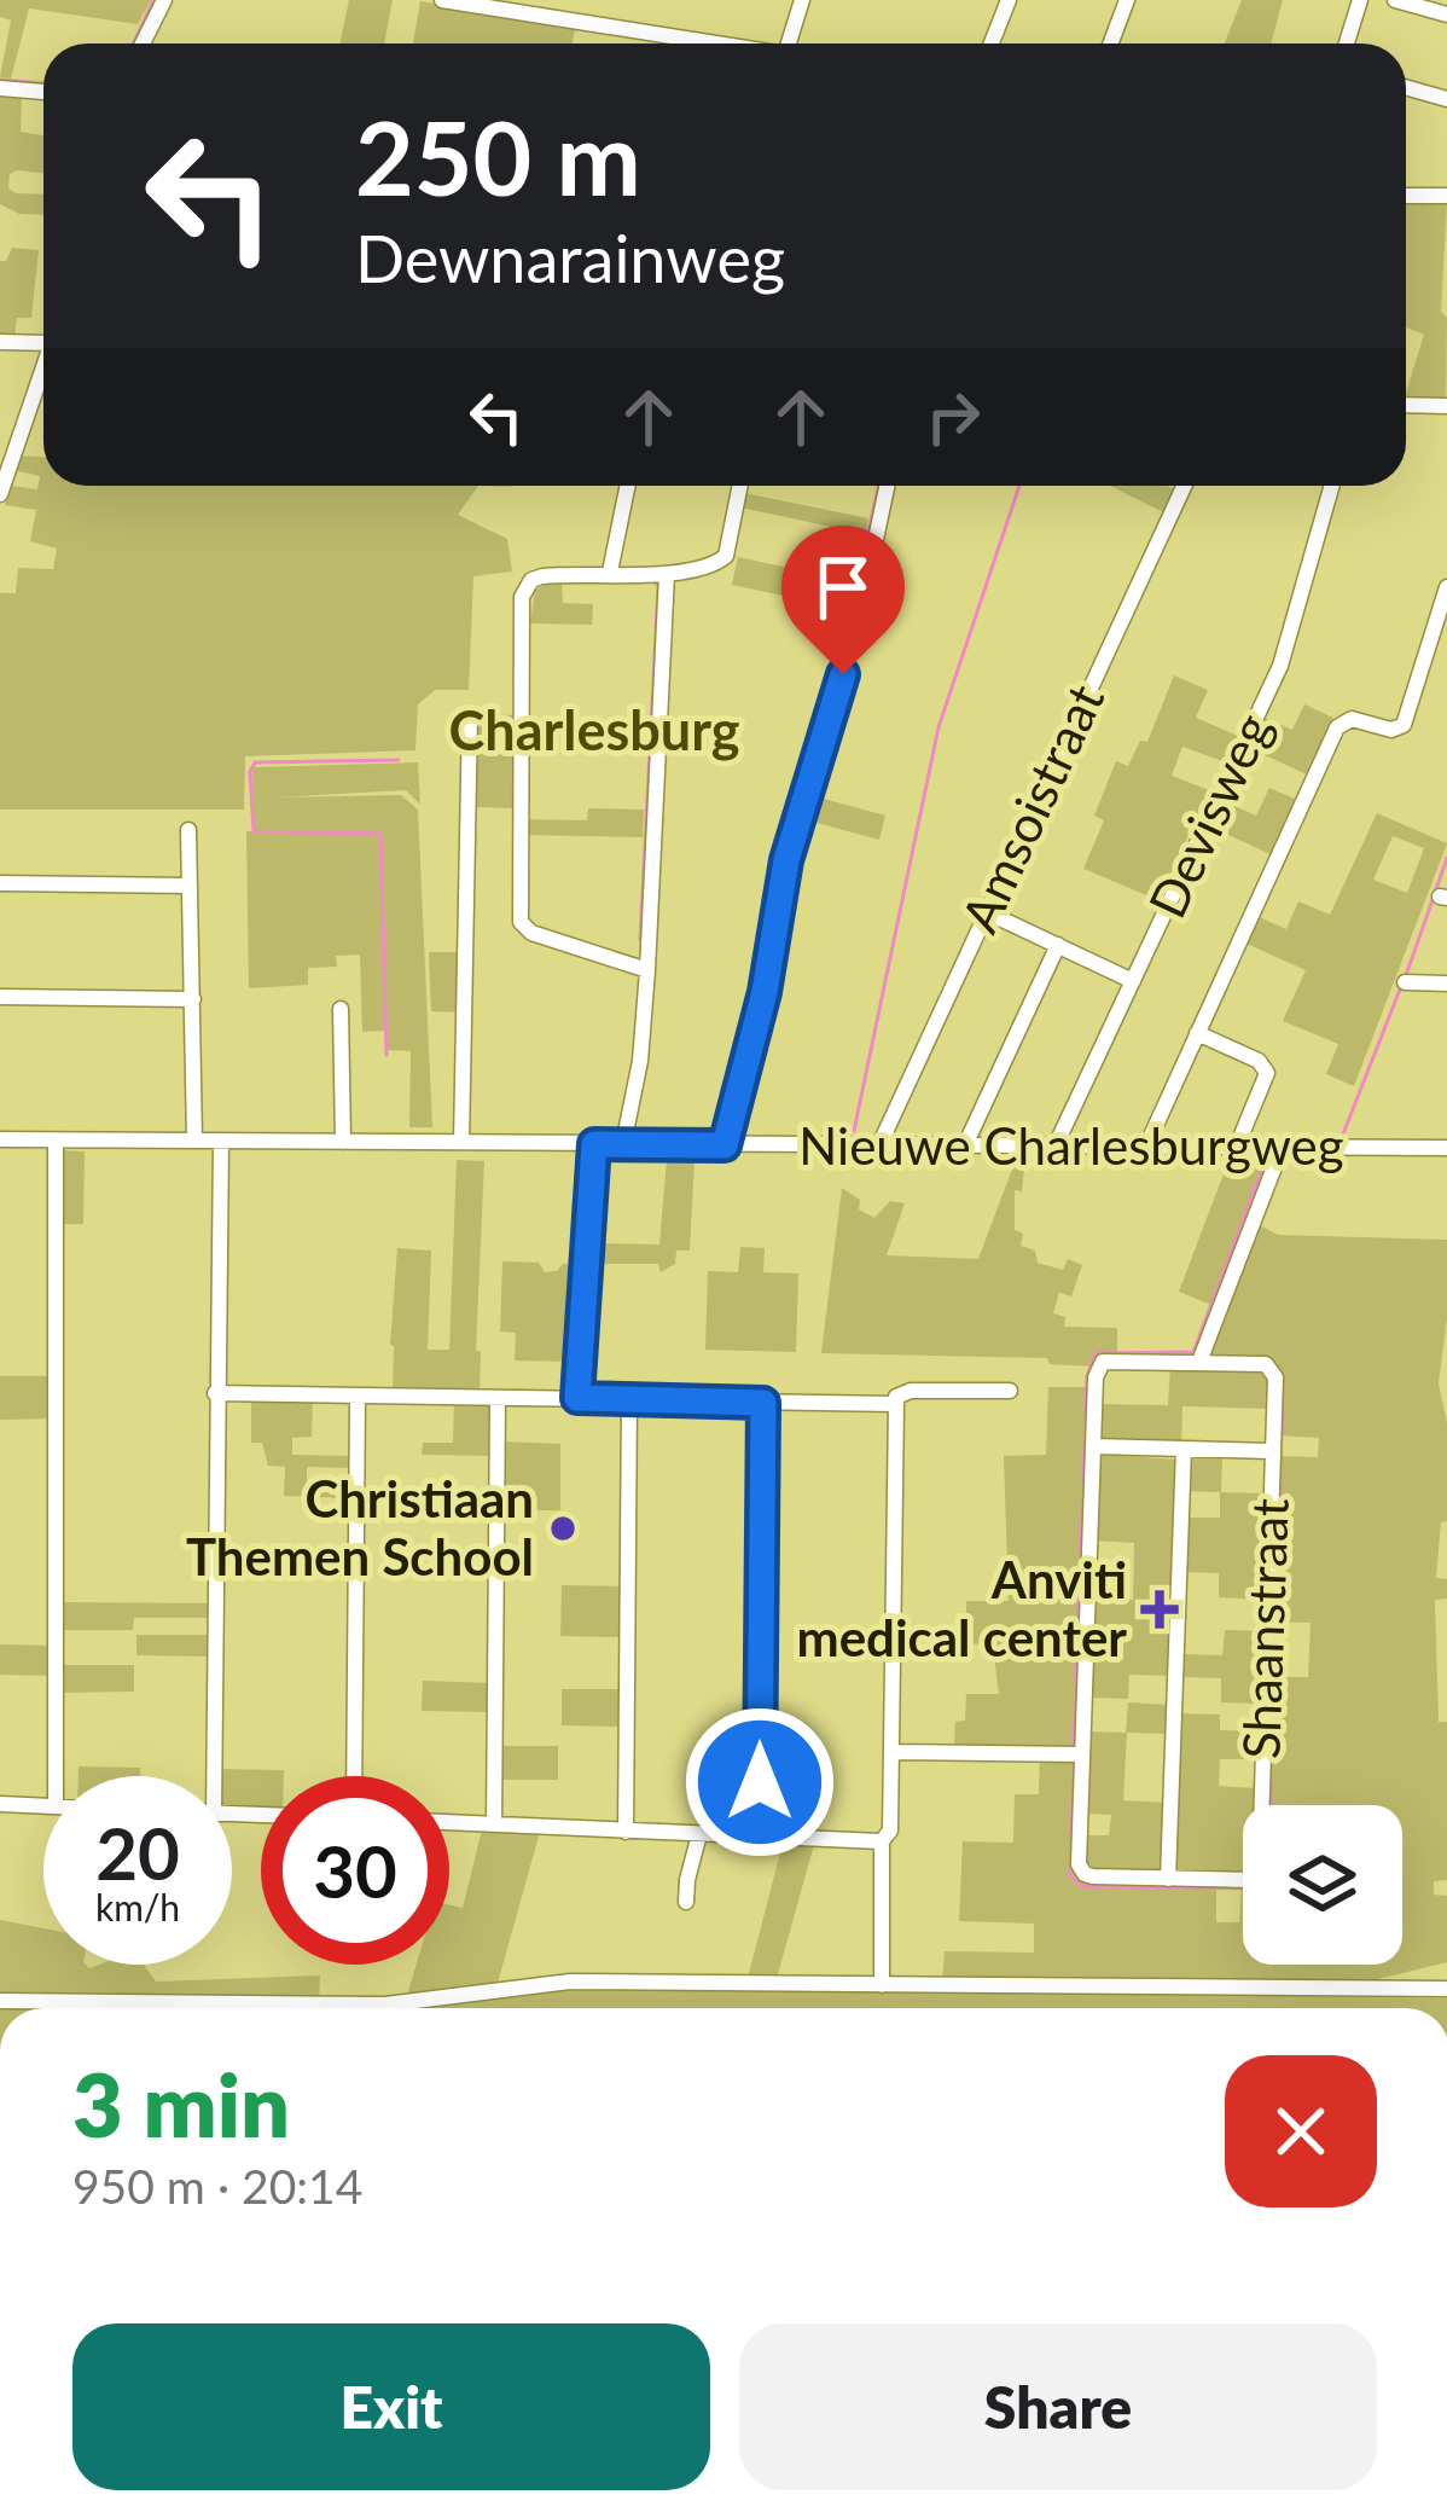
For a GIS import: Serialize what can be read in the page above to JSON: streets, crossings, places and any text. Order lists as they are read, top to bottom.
{
  "streets": {
    "street": [
      "Amsoistraat",
      "Devisweg",
      "Nieuwe Charlesburgweg",
      "Shaanstraat"
    ]
  },
  "crossings": [
    ["Amsoistraat", "Nieuwe Charlesburgweg"],
    ["Devisweg", "Nieuwe Charlesburgweg"]
  ],
  "districts": ["Charlesburg"],
  "places": {
    "other": ["Christiaan Themen School"],
    "health": ["Anviti medical center"]
  },
  "page": {
    "turn": ["250 m", "Dewnarainweg"],
    "speed": "20 km/h",
    "limit": "30",
    "heading": ["3 min", "950 m · 20:14"],
    "buttons": ["Exit", "Share"]
  }
}
